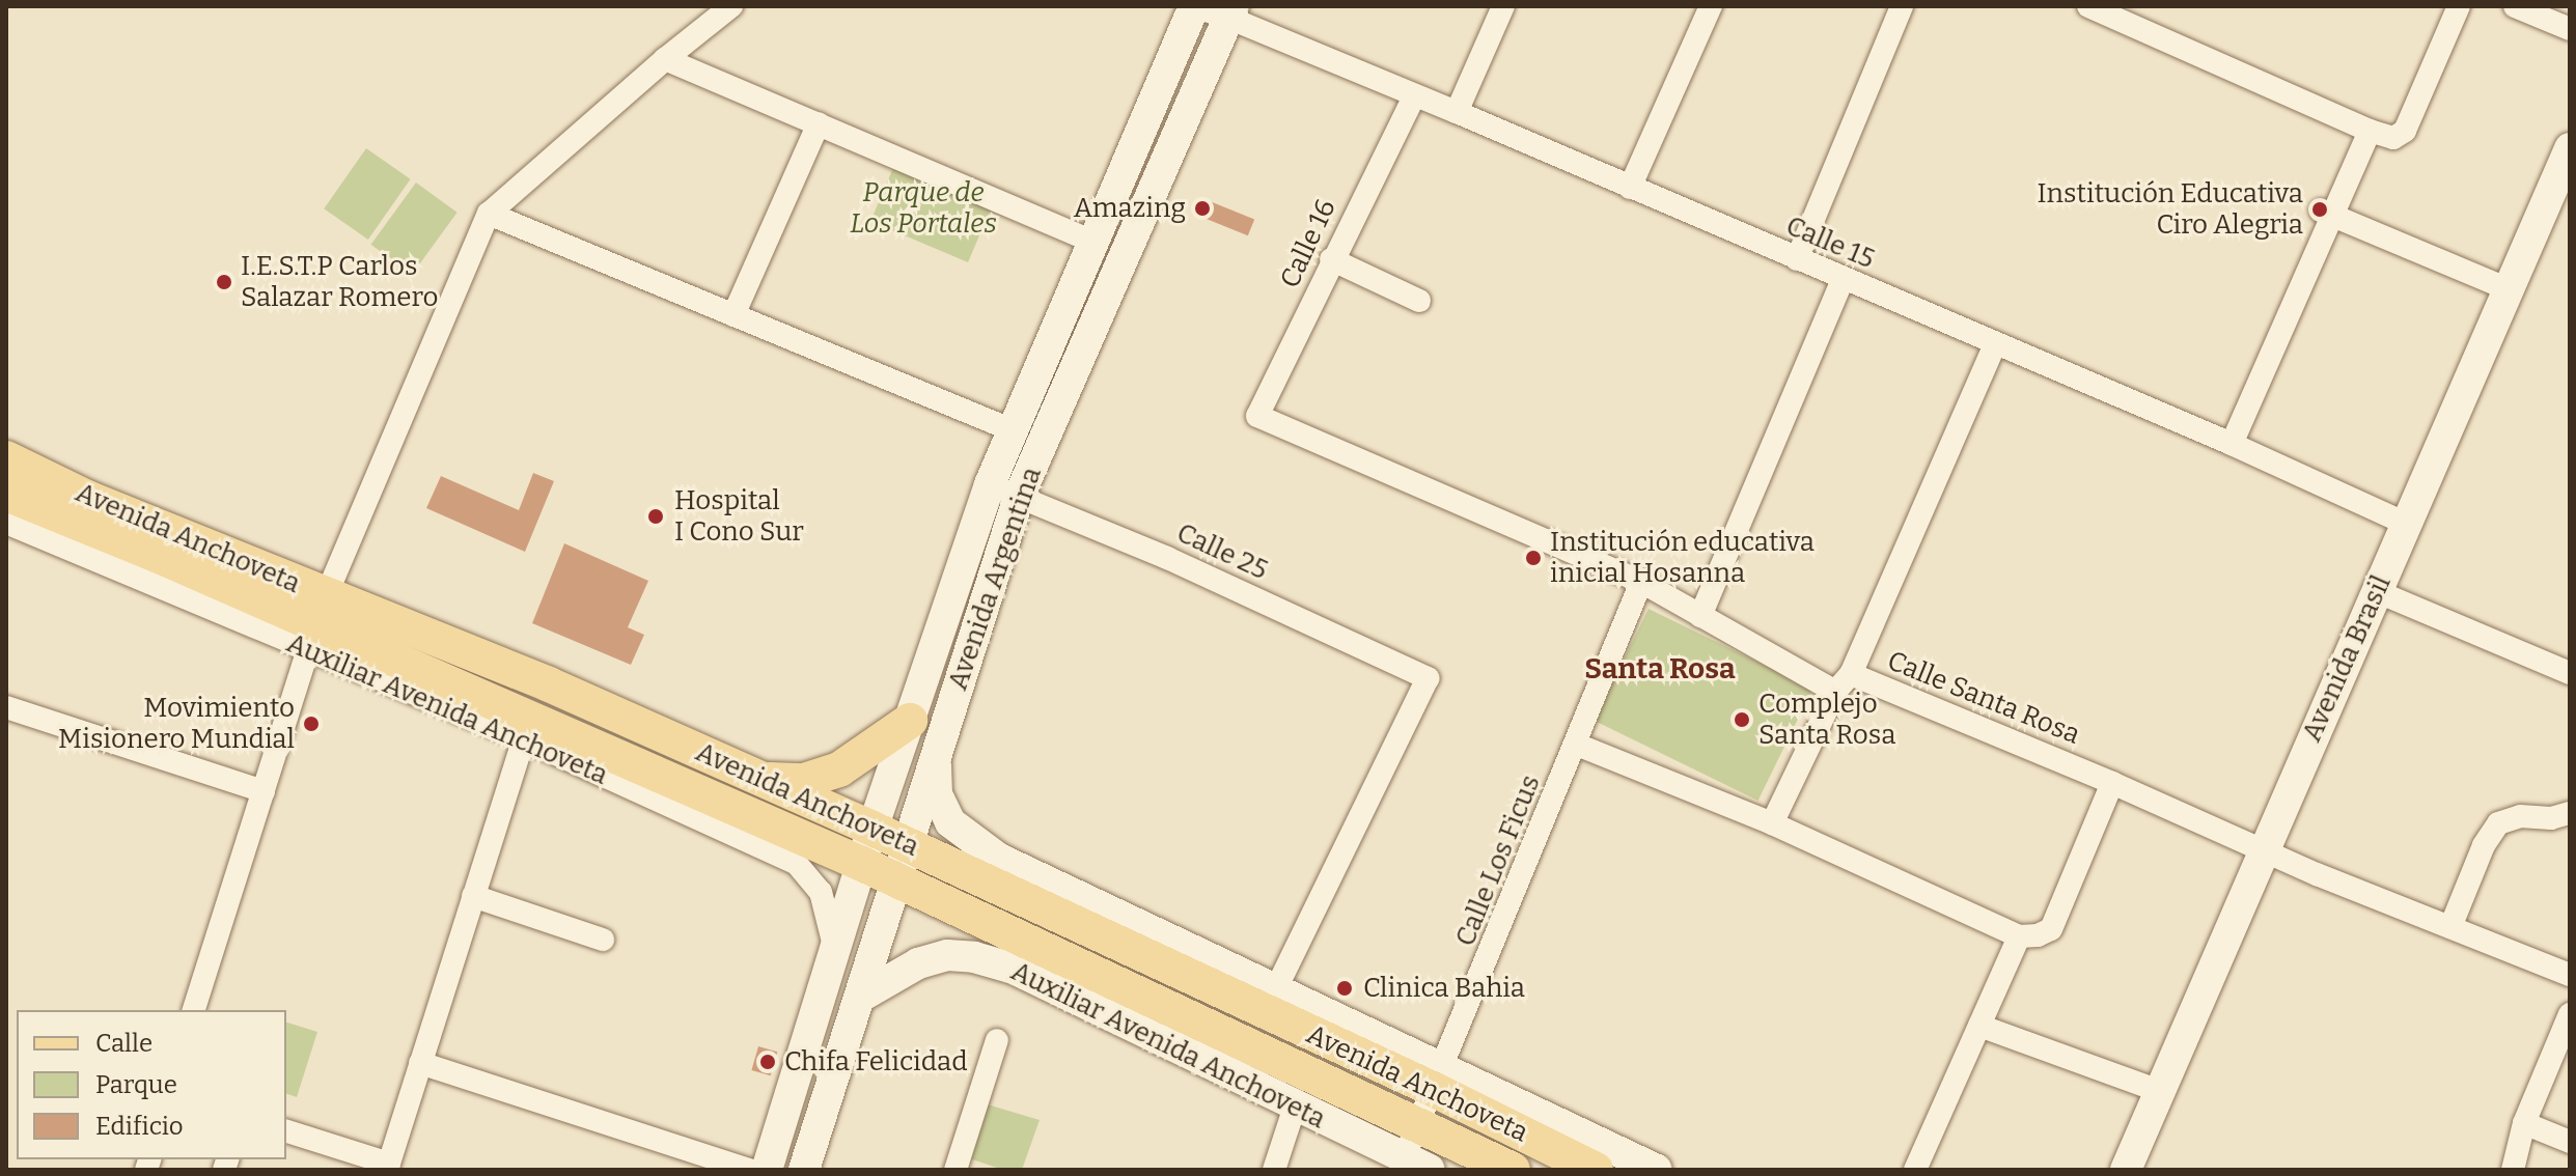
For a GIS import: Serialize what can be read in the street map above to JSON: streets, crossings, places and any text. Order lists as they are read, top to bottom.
{
  "streets": {
    "main road": [
      "Avenida Anchoveta",
      "Avenida Argentina",
      "Avenida Brasil",
      "Auxiliar Avenida Anchoveta"
    ],
    "street": [
      "Calle 15",
      "Calle 16",
      "Calle 25",
      "Calle Santa Rosa",
      "Calle Los Ficus"
    ]
  },
  "crossings": [
    ["Calle 15", "Calle 16"],
    ["Calle 15", "Avenida Argentina"],
    ["Calle 15", "Avenida Brasil"],
    ["Calle 16", "Calle Santa Rosa"],
    ["Avenida Anchoveta", "Calle 25"],
    ["Avenida Anchoveta", "Avenida Argentina"],
    ["Avenida Anchoveta", "Calle Los Ficus"],
    ["Calle 25", "Avenida Argentina"],
    ["Avenida Argentina", "Auxiliar Avenida Anchoveta"],
    ["Avenida Brasil", "Calle Santa Rosa"],
    ["Calle Santa Rosa", "Calle Los Ficus"],
    ["Auxiliar Avenida Anchoveta", "Calle Los Ficus"]
  ],
  "districts": ["Santa Rosa"],
  "parks": ["Parque de Los Portales"],
  "places": [
    "Amazing",
    "Institución Educativa Ciro Alegria",
    "I.E.S.T.P Carlos Salazar Romero",
    "Hospital I Cono Sur",
    "Institución educativa inicial Hosanna",
    "Complejo Santa Rosa",
    "Movimiento Misionero Mundial",
    "Clinica Bahia",
    "Chifa Felicidad"
  ],
  "legend": ["Calle", "Parque", "Edificio"]
}
